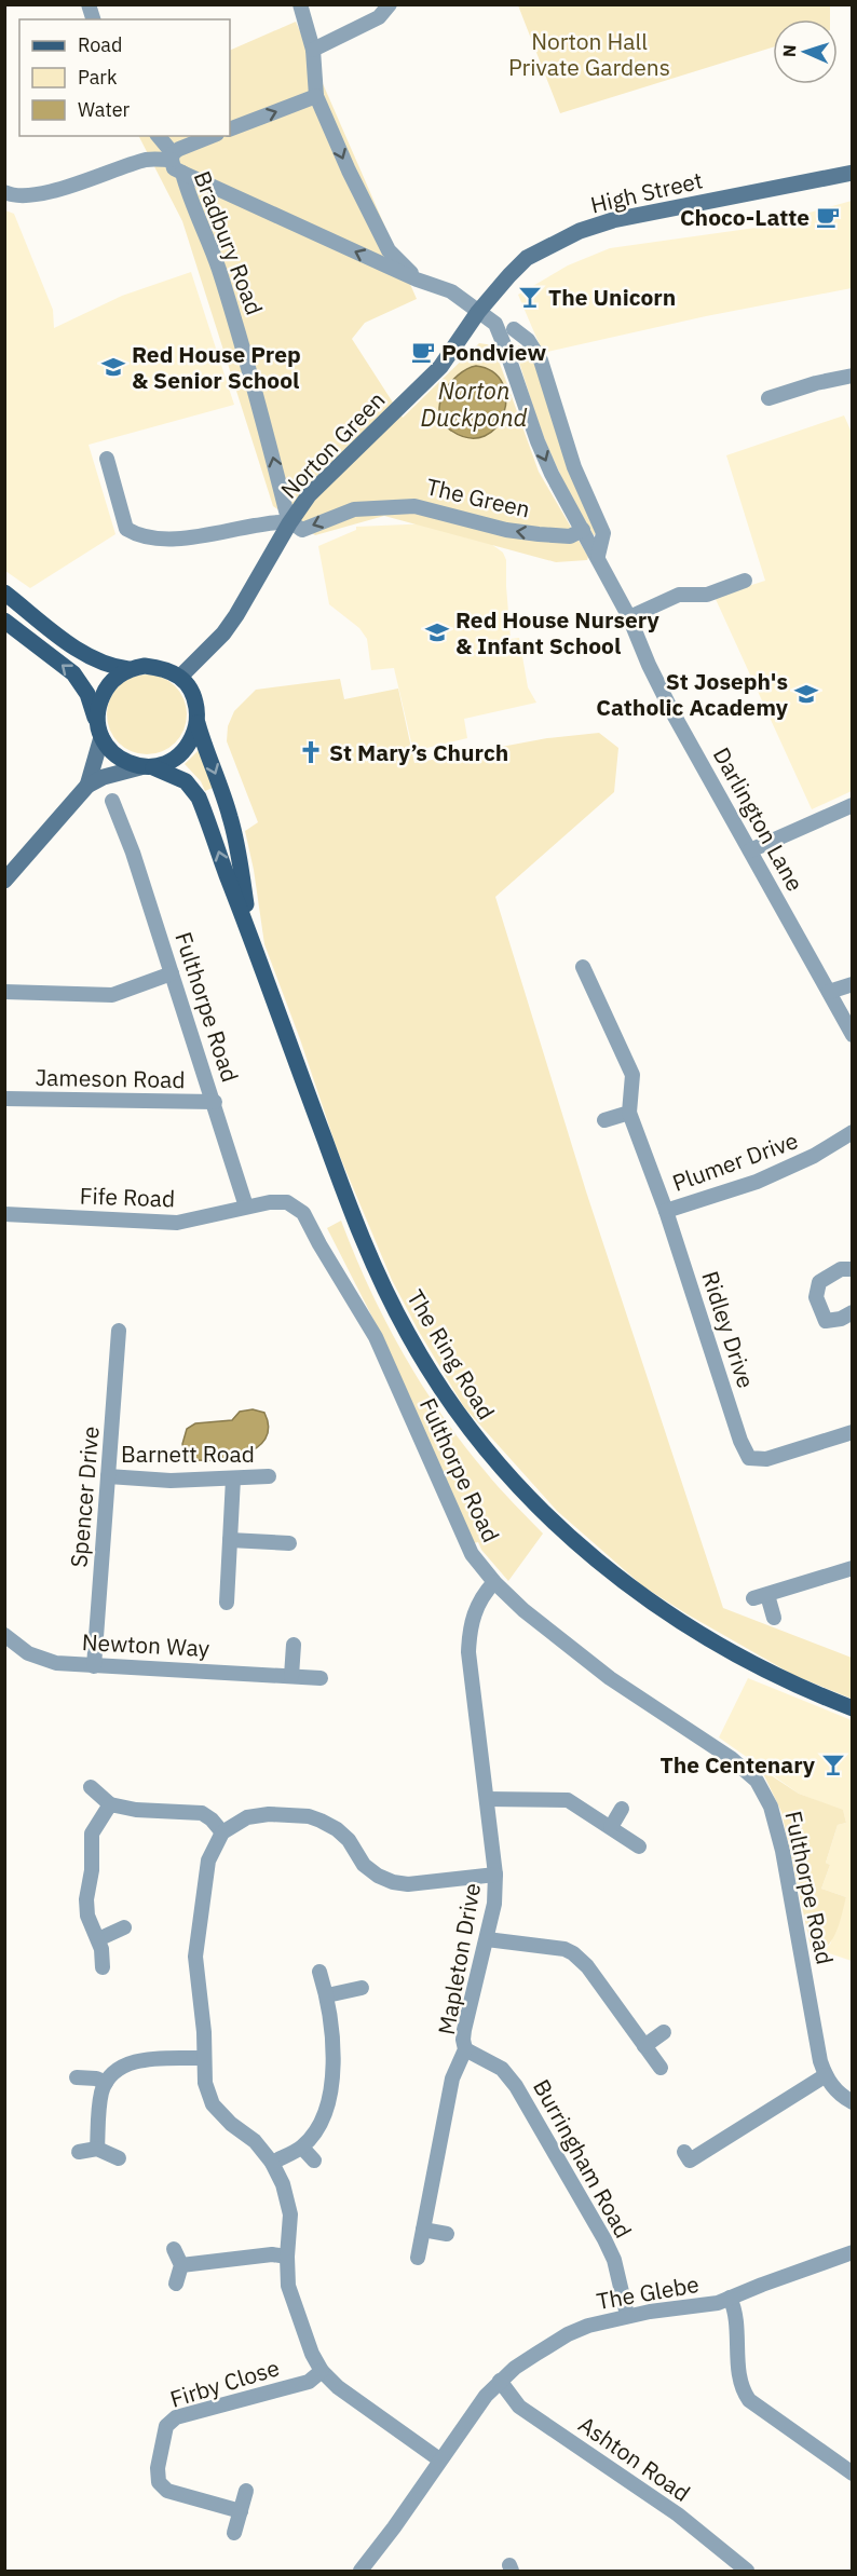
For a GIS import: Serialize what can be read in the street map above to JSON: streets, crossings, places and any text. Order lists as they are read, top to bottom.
{
  "streets": {
    "main road": ["High Street", "Norton Green", "The Ring Road"],
    "street": [
      "Bradbury Road",
      "The Green",
      "Darlington Lane",
      "Fulthorpe Road",
      "Jameson Road",
      "Plumer Drive",
      "Fife Road",
      "Ridley Drive",
      "Barnett Road",
      "Spencer Drive",
      "Newton Way",
      "Mapleton Drive",
      "Burringham Road",
      "The Glebe",
      "Firby Close",
      "Ashton Road"
    ]
  },
  "crossings": [
    ["High Street", "Norton Green"],
    ["High Street", "Darlington Lane"],
    ["Bradbury Road", "Norton Green"],
    ["Bradbury Road", "The Green"],
    ["Norton Green", "The Green"],
    ["Norton Green", "Darlington Lane"],
    ["Norton Green", "The Ring Road"],
    ["The Green", "Darlington Lane"],
    ["Fulthorpe Road", "Jameson Road"],
    ["Fulthorpe Road", "Fife Road"],
    ["Fulthorpe Road", "Mapleton Drive"],
    ["Plumer Drive", "Ridley Drive"],
    ["Barnett Road", "Spencer Drive"],
    ["Spencer Drive", "Newton Way"],
    ["Mapleton Drive", "Burringham Road"],
    ["Burringham Road", "The Glebe"],
    ["The Glebe", "Ashton Road"]
  ],
  "one_way": ["Bradbury Road", "The Green"],
  "water": ["Norton Duckpond"],
  "parks": ["Norton Hall Private Gardens"],
  "places": {
    "cafe": ["Choco-Latte", "Pondview"],
    "bar": ["The Unicorn", "The Centenary"],
    "school or university": ["Red House Prep & Senior School", "Red House Nursery & Infant School", "St Joseph's Catholic Academy"],
    "church": ["St Mary’s Church"]
  },
  "legend": ["Road", "Park", "Water"],
  "north": "left"
}
